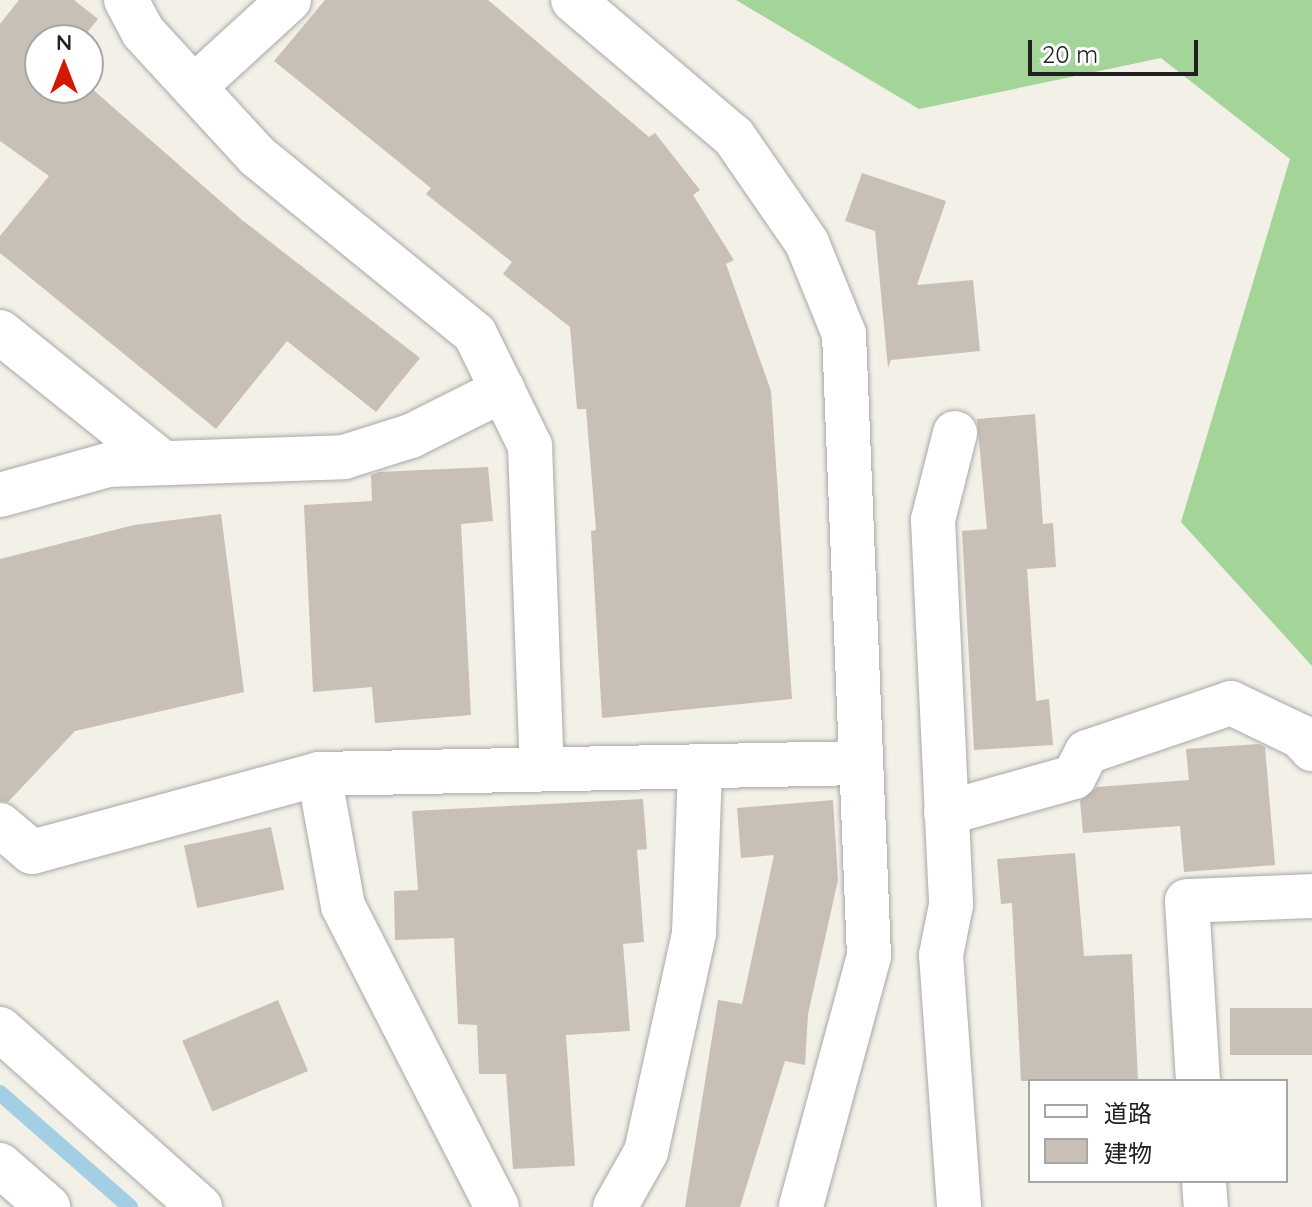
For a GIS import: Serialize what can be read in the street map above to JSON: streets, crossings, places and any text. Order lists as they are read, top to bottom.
{
  "legend": ["道路", "建物"],
  "scale_bar": "20 m",
  "north": "top"
}
